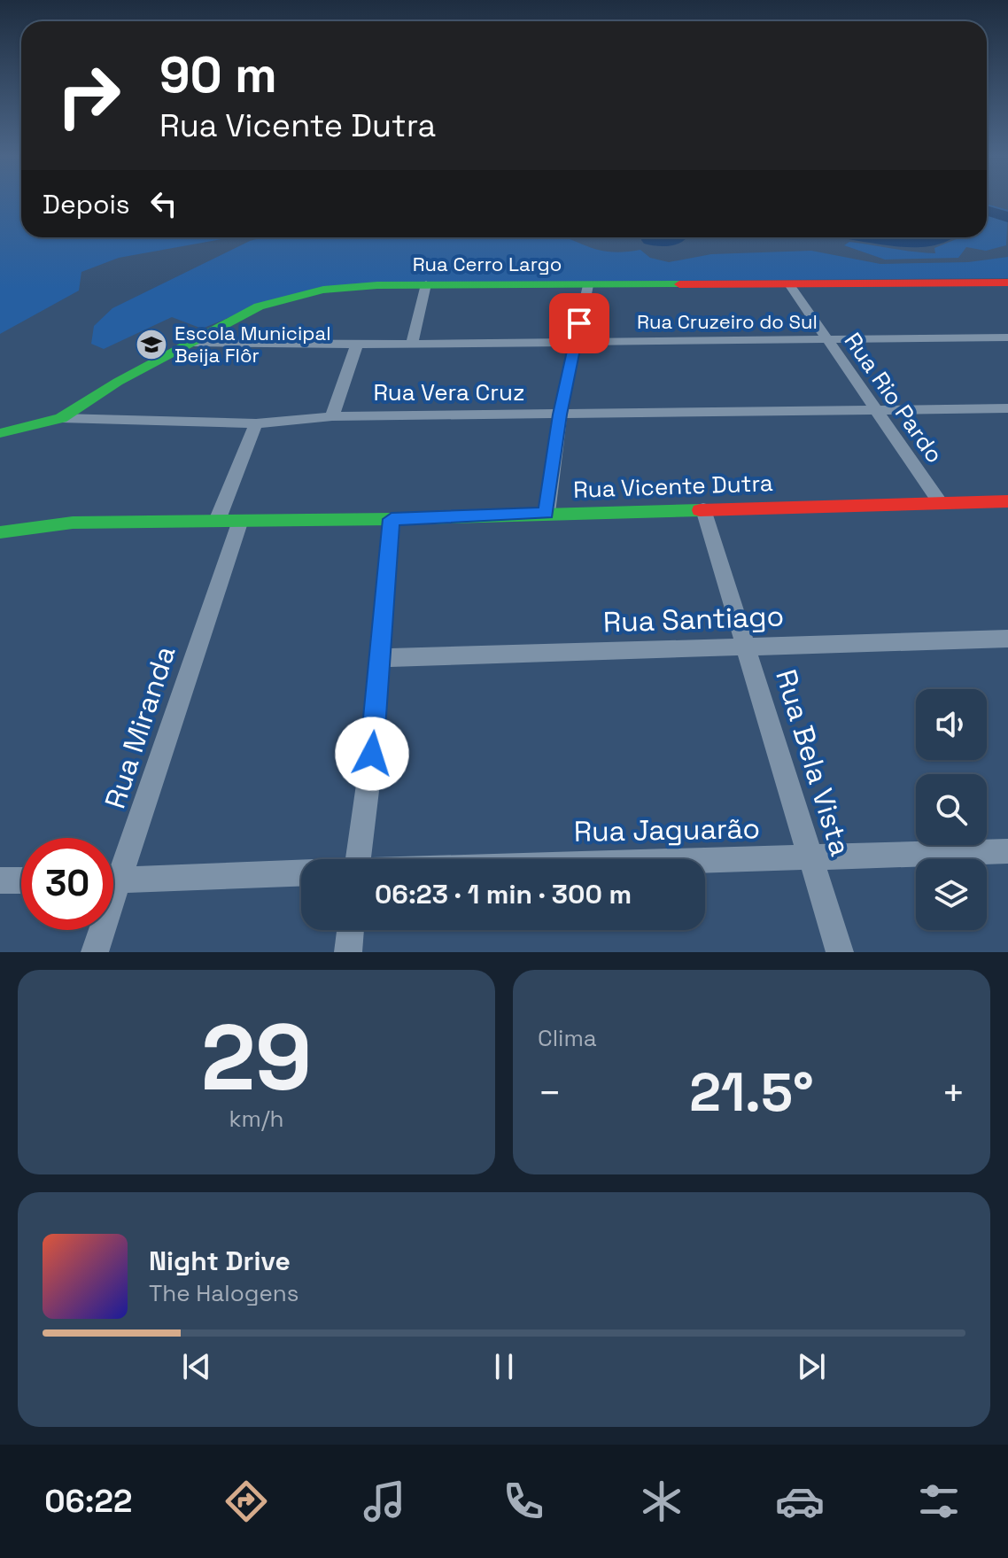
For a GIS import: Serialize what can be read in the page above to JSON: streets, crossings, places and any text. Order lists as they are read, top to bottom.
{
  "streets": {
    "street": [
      "Rua Cerro Largo",
      "Rua Cruzeiro do Sul",
      "Rua Vera Cruz",
      "Rua Rio Pardo",
      "Rua Vicente Dutra",
      "Rua Santiago",
      "Rua Miranda",
      "Rua Bela Vista",
      "Rua Jaguarão"
    ]
  },
  "crossings": [
    ["Rua Cerro Largo", "Rua Cruzeiro do Sul"],
    ["Rua Cerro Largo", "Rua Vera Cruz"],
    ["Rua Cerro Largo", "Rua Rio Pardo"],
    ["Rua Cruzeiro do Sul", "Rua Rio Pardo"],
    ["Rua Vera Cruz", "Rua Rio Pardo"],
    ["Rua Rio Pardo", "Rua Vicente Dutra"],
    ["Rua Vicente Dutra", "Rua Miranda"],
    ["Rua Vicente Dutra", "Rua Bela Vista"],
    ["Rua Santiago", "Rua Bela Vista"],
    ["Rua Bela Vista", "Rua Jaguarão"]
  ],
  "places": {
    "school or university": ["Escola Municipal Beija Flôr"]
  },
  "page": {
    "turn": ["90 m", "Rua Vicente Dutra"],
    "then": "Depois",
    "limit": "30",
    "trip": "06:23 · 1 min · 300 m",
    "tile": [
      ["29", "km/h"],
      "Clima"
    ],
    "heat": ["−", "21.5°", "+"],
    "song": ["Night Drive", "The Halogens"],
    "tabs": "06:22"
  }
}
